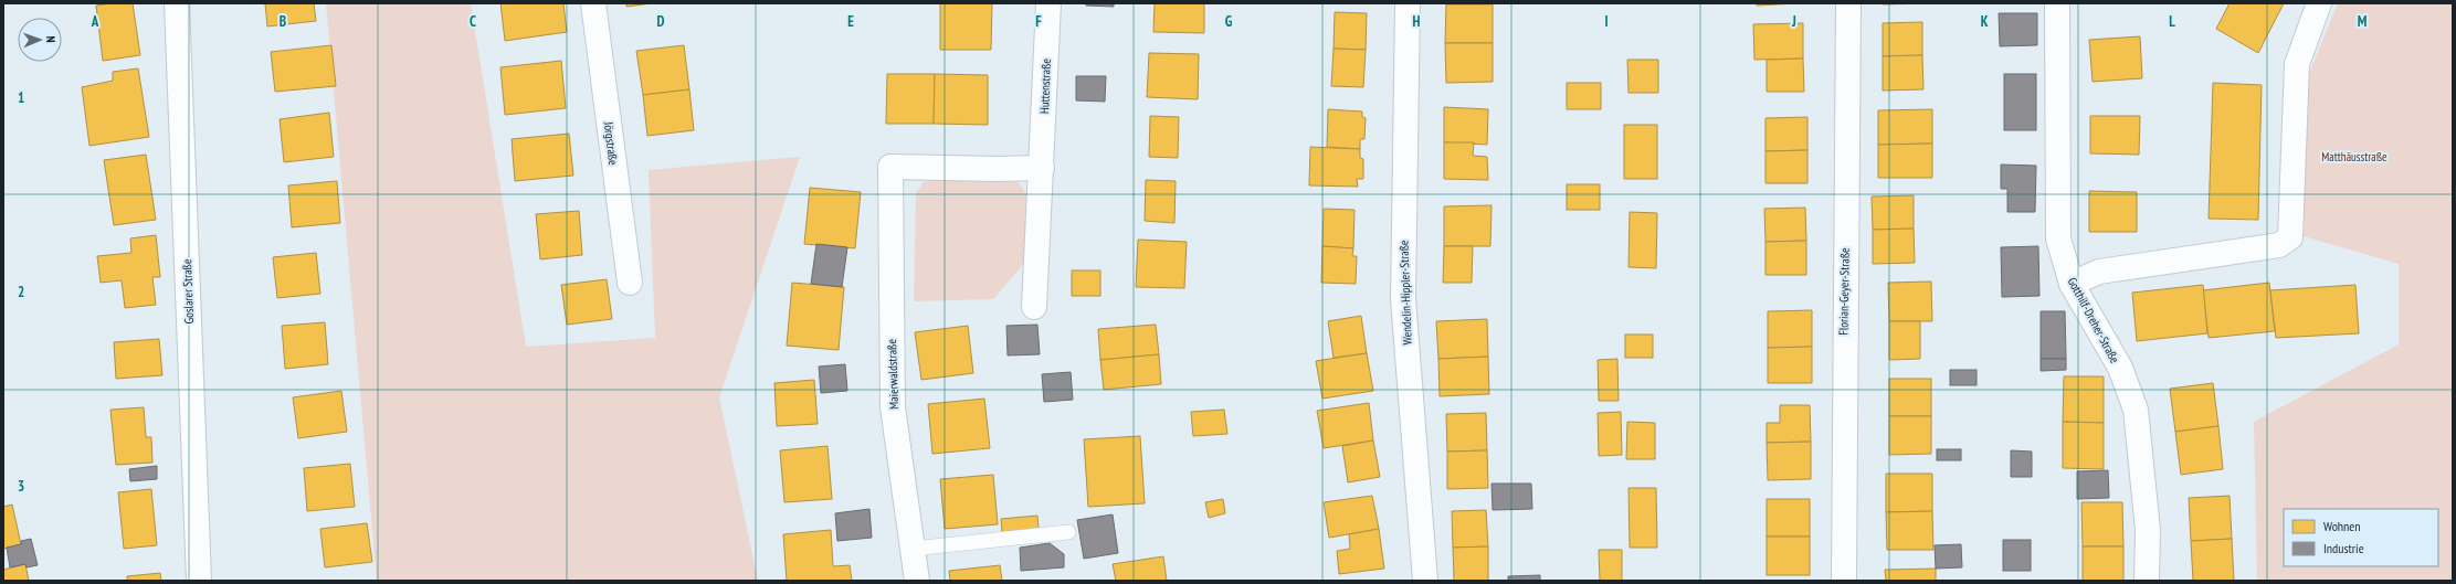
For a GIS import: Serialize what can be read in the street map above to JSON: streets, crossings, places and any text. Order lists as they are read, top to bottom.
{
  "streets": {
    "street": [
      "Huttenstraße",
      "Jörgstraße",
      "Goslarer Straße",
      "Florian-Geyer-Straße",
      "Wendelin-Hippler-Straße",
      "Gotthilf-Dreher-Straße",
      "Maierwaldstraße"
    ]
  },
  "crossings": [
    ["Huttenstraße", "Maierwaldstraße"]
  ],
  "parks": ["Matthäusstraße"],
  "legend": ["Wohnen", "Industrie"],
  "north": "right",
  "grid": {
    "columns": [
      "A",
      "B",
      "C",
      "D",
      "E",
      "F",
      "G",
      "H",
      "I",
      "J",
      "K",
      "L",
      "M"
    ],
    "rows": ["1", "2", "3"]
  }
}
